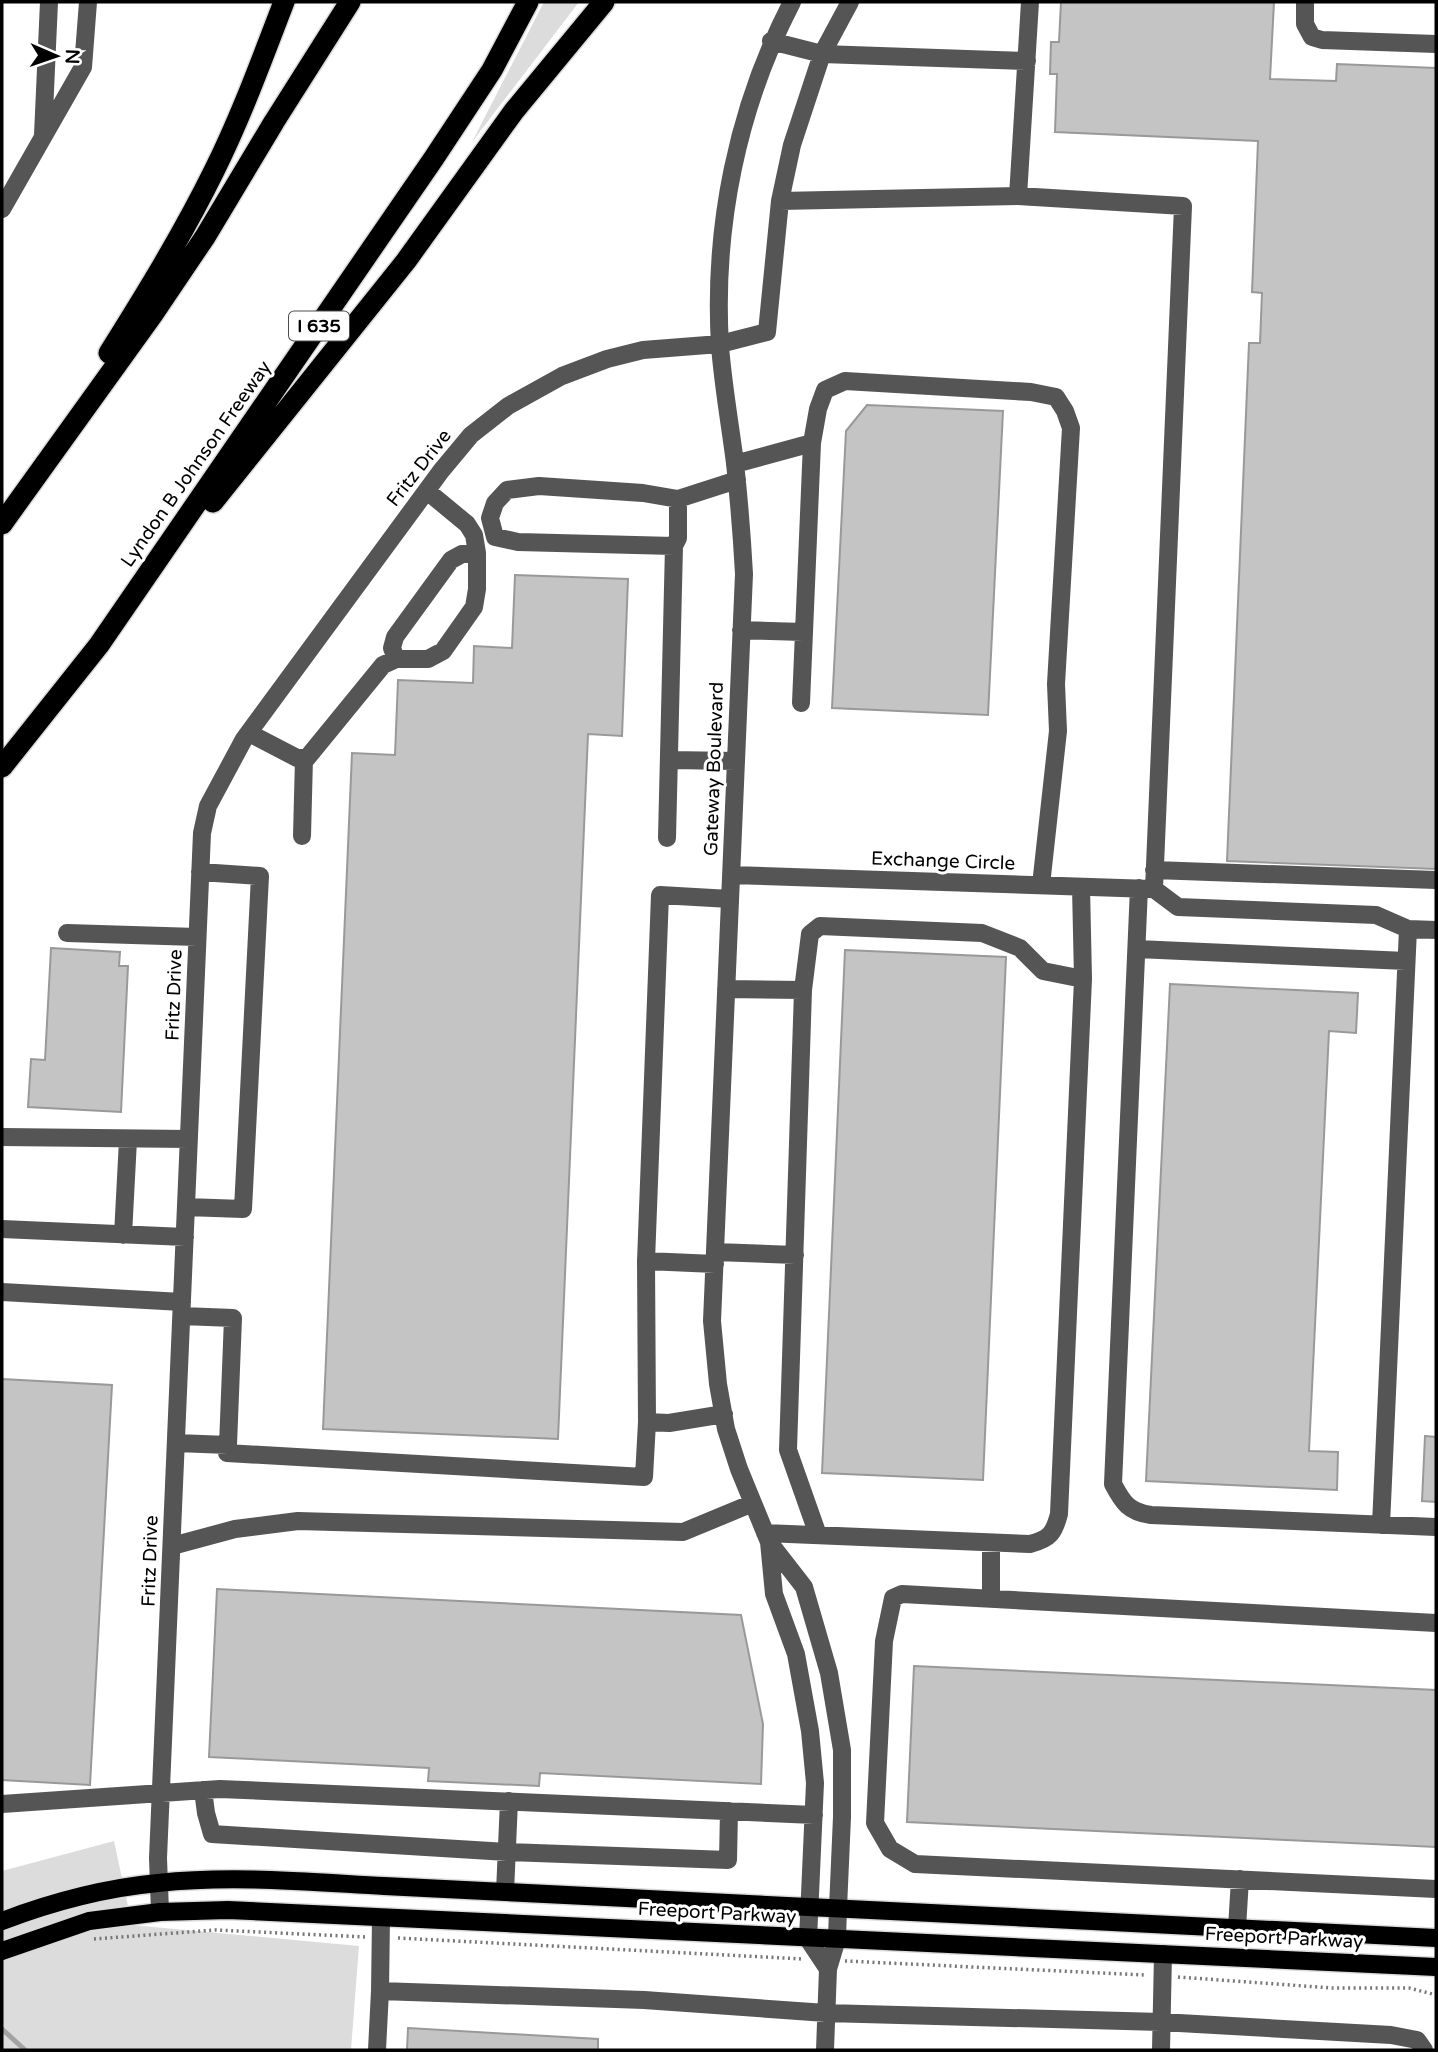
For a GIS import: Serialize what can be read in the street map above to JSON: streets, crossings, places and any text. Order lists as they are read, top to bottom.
{
  "streets": {
    "highway": ["I 635", "Lyndon B Johnson Freeway"],
    "main road": ["Freeport Parkway"],
    "street": ["Fritz Drive", "Gateway Boulevard", "Exchange Circle"]
  },
  "crossings": [
    ["Fritz Drive", "Gateway Boulevard"],
    ["Fritz Drive", "Freeport Parkway"],
    ["Gateway Boulevard", "Exchange Circle"],
    ["Gateway Boulevard", "Freeport Parkway"]
  ],
  "north": "right"
}
